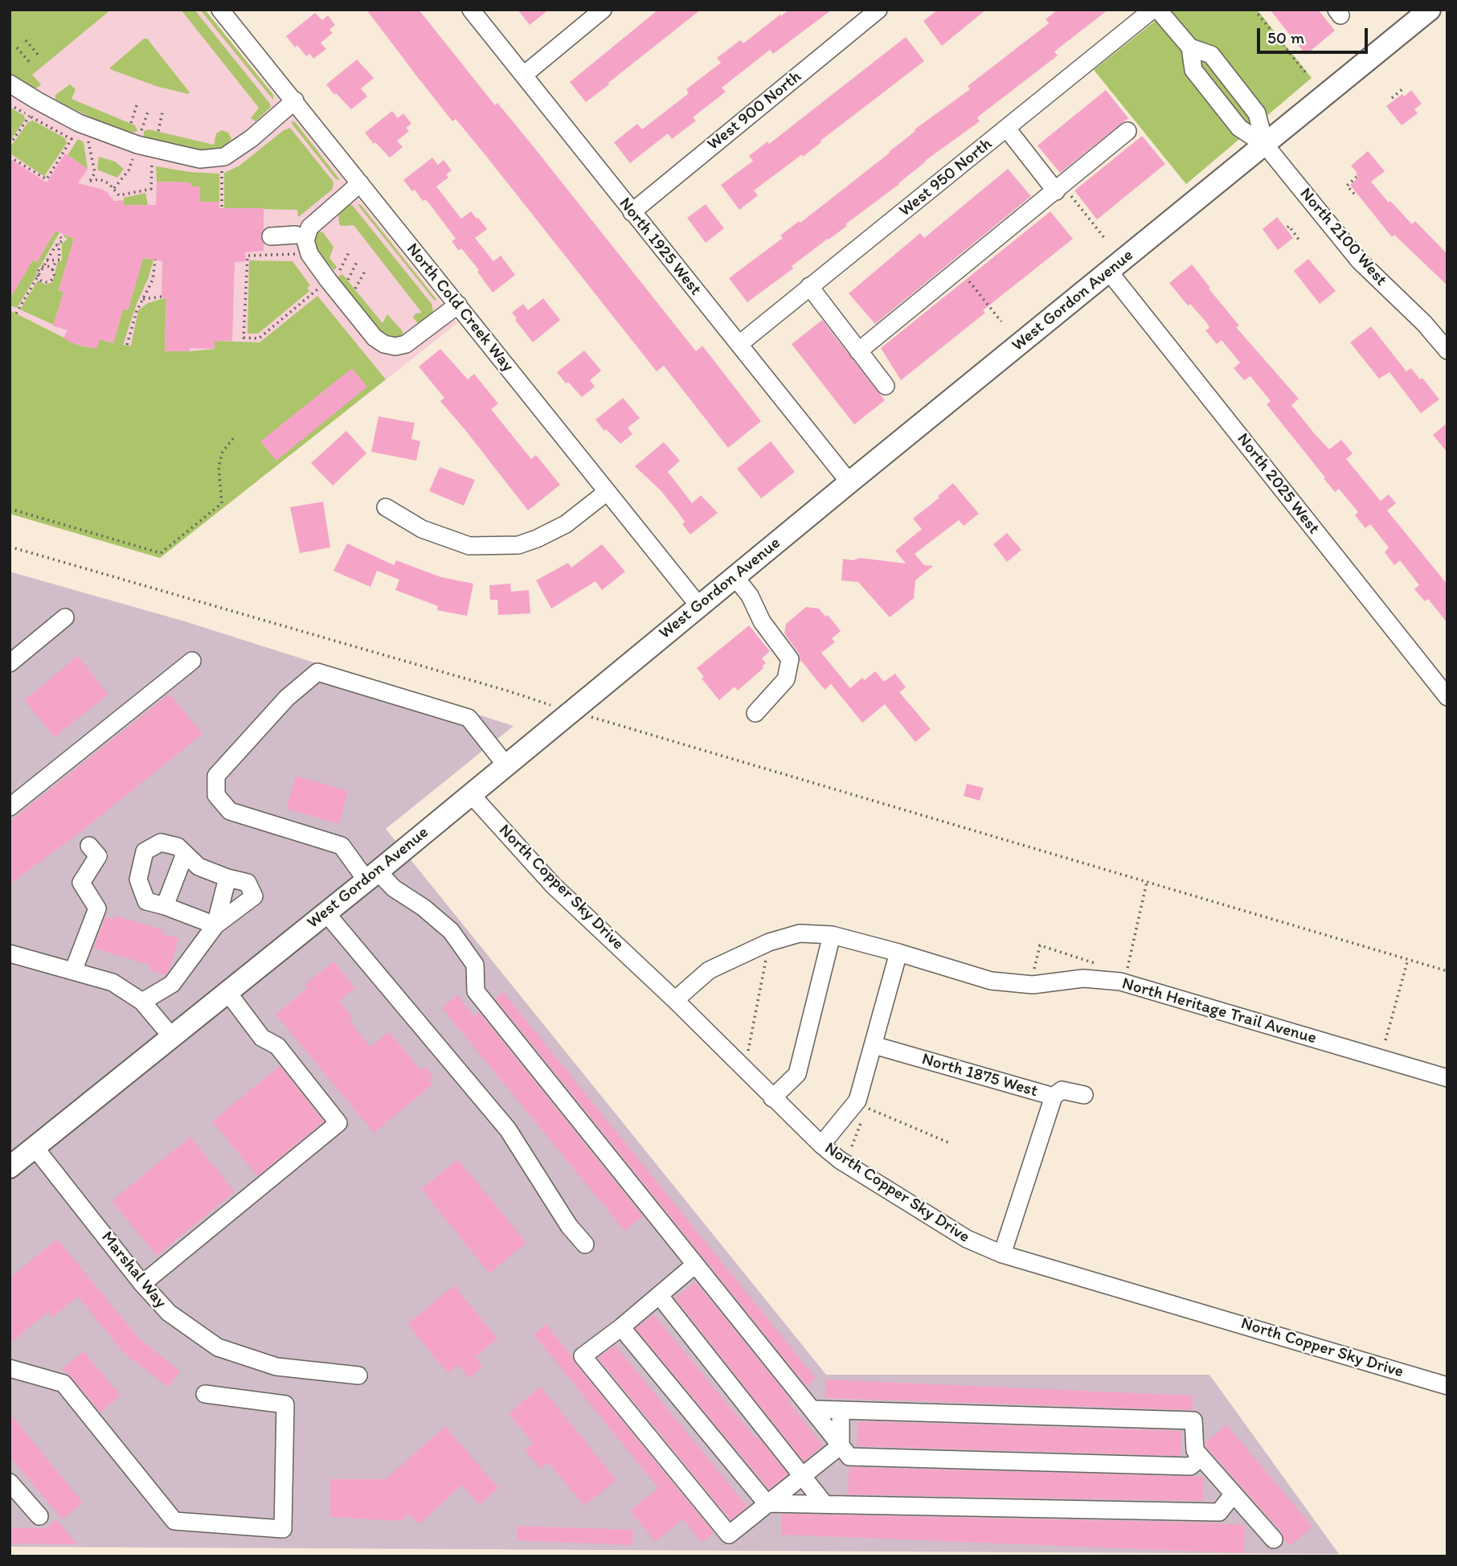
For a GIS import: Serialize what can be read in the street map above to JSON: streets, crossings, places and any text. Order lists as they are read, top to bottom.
{
  "streets": {
    "main road": ["West Gordon Avenue"],
    "street": [
      "West 900 North",
      "West 950 North",
      "North 2100 West",
      "North 1925 West",
      "North Cold Creek Way",
      "North 2025 West",
      "North Copper Sky Drive",
      "North Heritage Trail Avenue",
      "North 1875 West",
      "Marshal Way"
    ]
  },
  "crossings": [
    ["West 900 North", "North 1925 West"],
    ["West 950 North", "North 1925 West"],
    ["North 2100 West", "West Gordon Avenue"],
    ["North 1925 West", "West Gordon Avenue"],
    ["West Gordon Avenue", "North Cold Creek Way"],
    ["West Gordon Avenue", "North 2025 West"],
    ["West Gordon Avenue", "North Copper Sky Drive"],
    ["West Gordon Avenue", "Marshal Way"],
    ["North Copper Sky Drive", "North Heritage Trail Avenue"]
  ],
  "scale_bar": "50 m"
}
